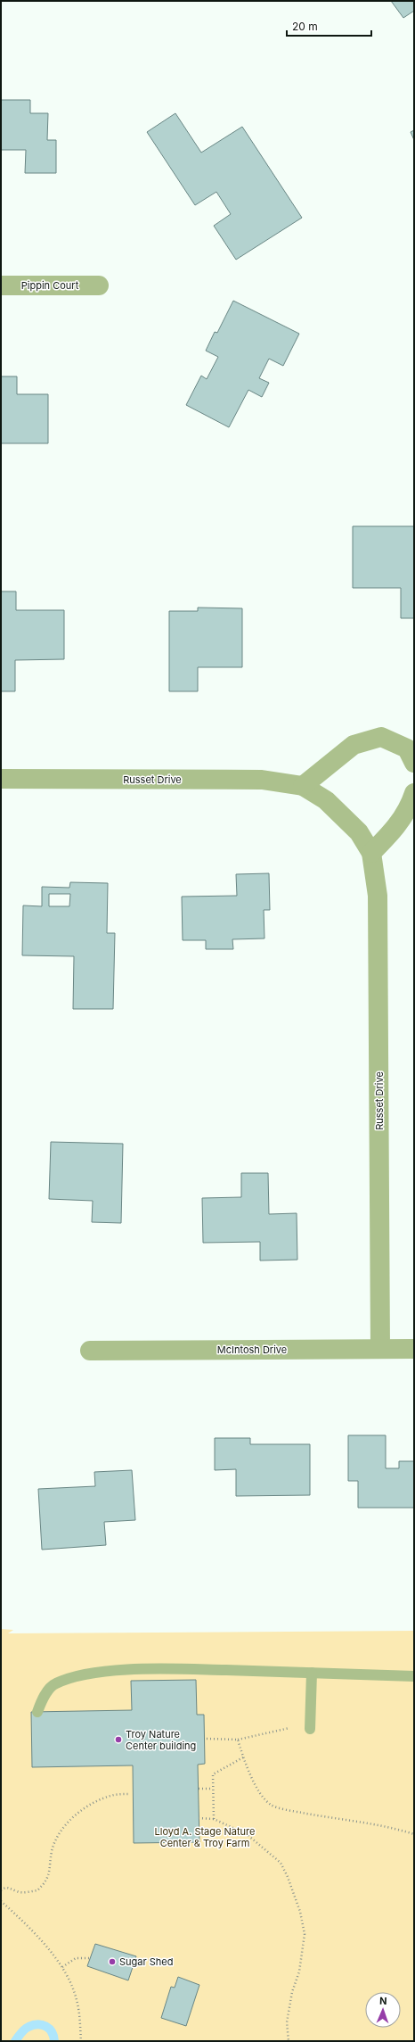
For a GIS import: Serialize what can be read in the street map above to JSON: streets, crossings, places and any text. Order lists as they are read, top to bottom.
{
  "streets": {
    "street": ["Pippin Court", "Russet Drive", "McIntosh Drive"]
  },
  "crossings": [
    ["Russet Drive", "McIntosh Drive"]
  ],
  "parks": ["Lloyd A. Stage Nature Center & Troy Farm"],
  "places": ["Troy Nature Center building", "Sugar Shed"],
  "scale_bar": "20 m",
  "north": "top"
}
